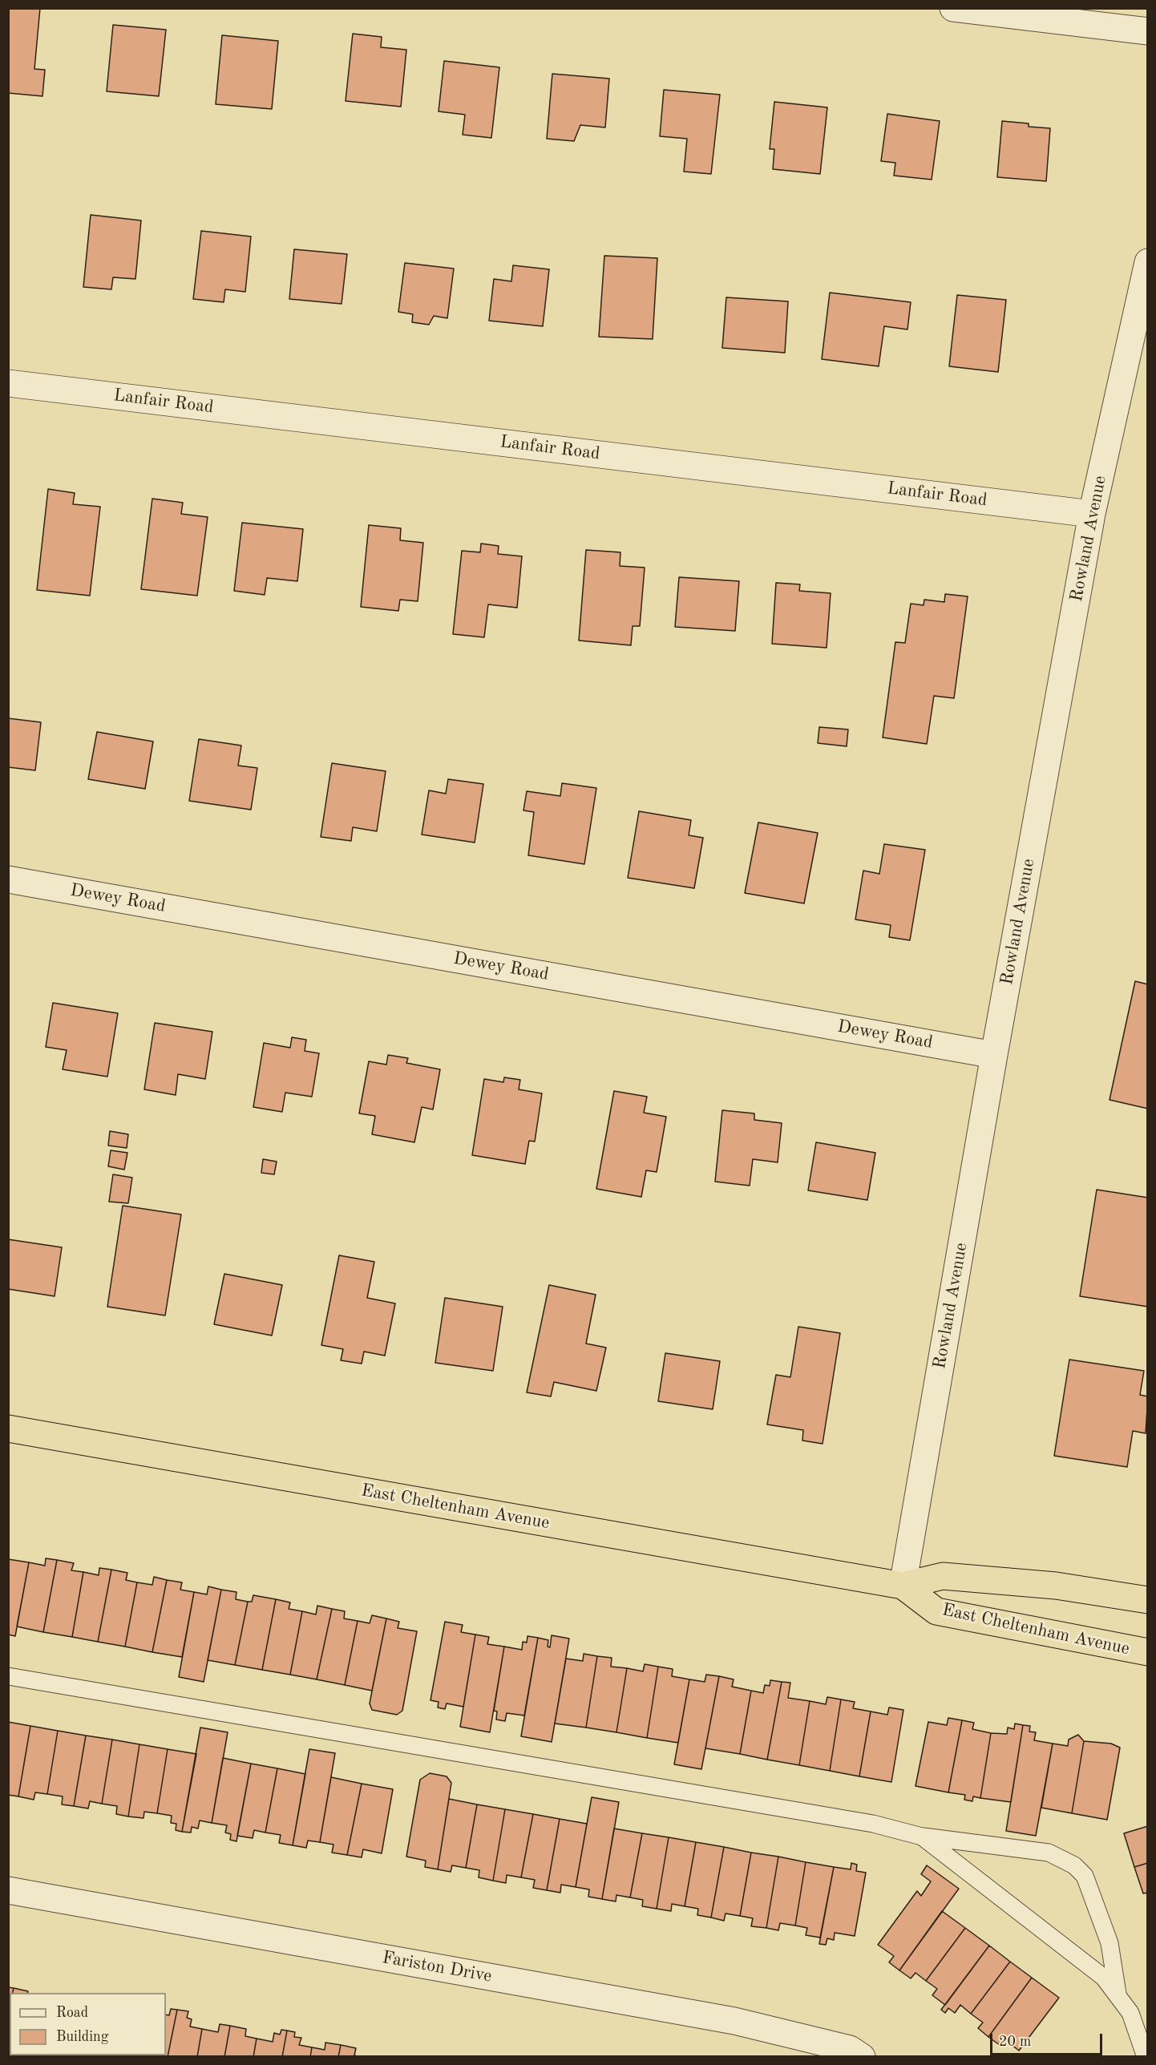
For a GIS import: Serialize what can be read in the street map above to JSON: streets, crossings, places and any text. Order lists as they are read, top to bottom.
{
  "streets": {
    "highway": ["East Cheltenham Avenue"],
    "street": [
      "Lanfair Road",
      "Rowland Avenue",
      "Dewey Road",
      "Fariston Drive"
    ]
  },
  "crossings": [
    ["Lanfair Road", "Rowland Avenue"],
    ["Rowland Avenue", "Dewey Road"],
    ["Rowland Avenue", "East Cheltenham Avenue"]
  ],
  "legend": ["Road", "Building"],
  "scale_bar": "20 m"
}
